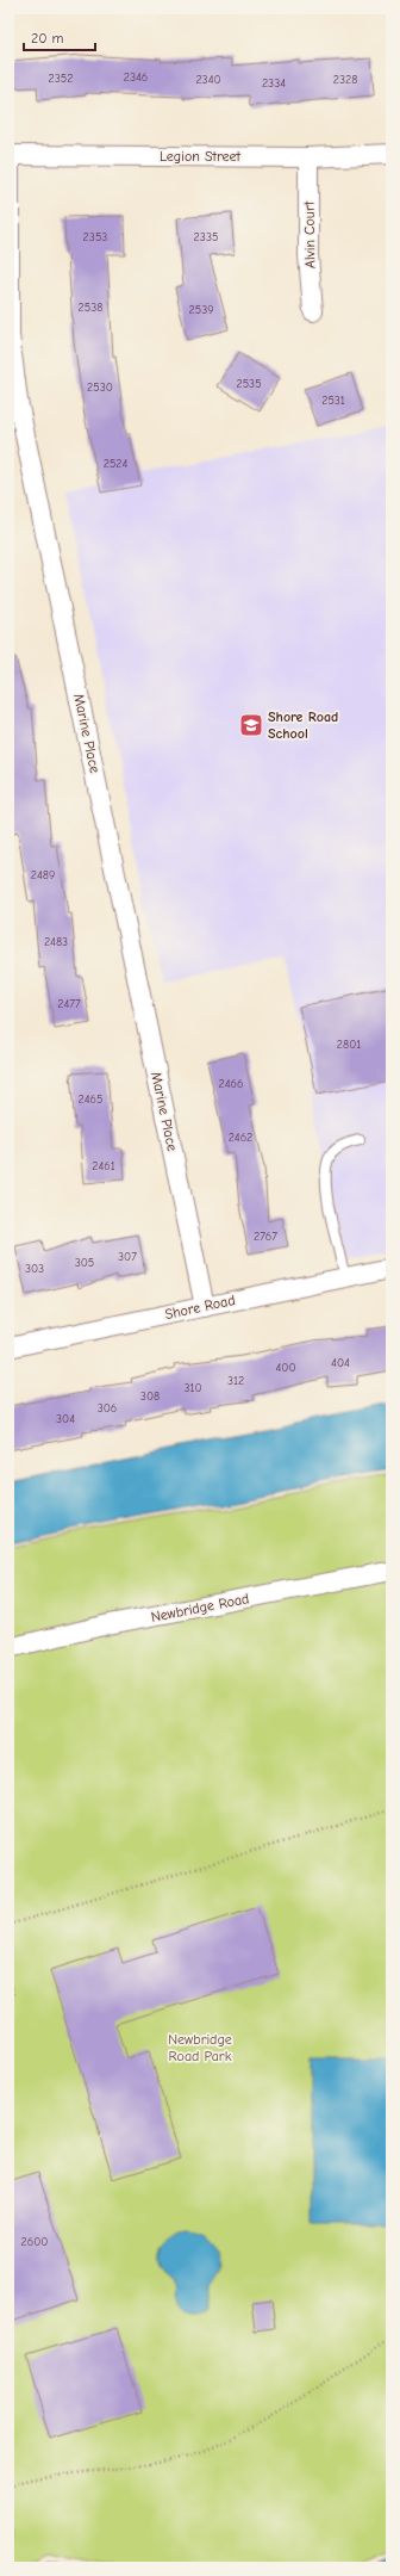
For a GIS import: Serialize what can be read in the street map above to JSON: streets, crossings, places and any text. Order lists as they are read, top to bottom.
{
  "streets": {
    "street": [
      "Legion Street",
      "Alvin Court",
      "Marine Place",
      "Shore Road",
      "Newbridge Road"
    ]
  },
  "crossings": [
    ["Legion Street", "Alvin Court"],
    ["Legion Street", "Marine Place"],
    ["Marine Place", "Shore Road"]
  ],
  "parks": ["Newbridge Road Park"],
  "places": {
    "school or university": ["Shore Road School"]
  },
  "house_numbers": [
    "2346",
    "2352",
    "2340",
    "2328",
    "2334",
    "2353",
    "2335",
    "2538",
    "2539",
    "2535",
    "2530",
    "2531",
    "2524",
    "2489",
    "2483",
    "2477",
    "2801",
    "2466",
    "2465",
    "2462",
    "2461",
    "2767",
    "307",
    "305",
    "303",
    "404",
    "400",
    "312",
    "310",
    "308",
    "306",
    "304",
    "2600"
  ],
  "scale_bar": "20 m"
}
